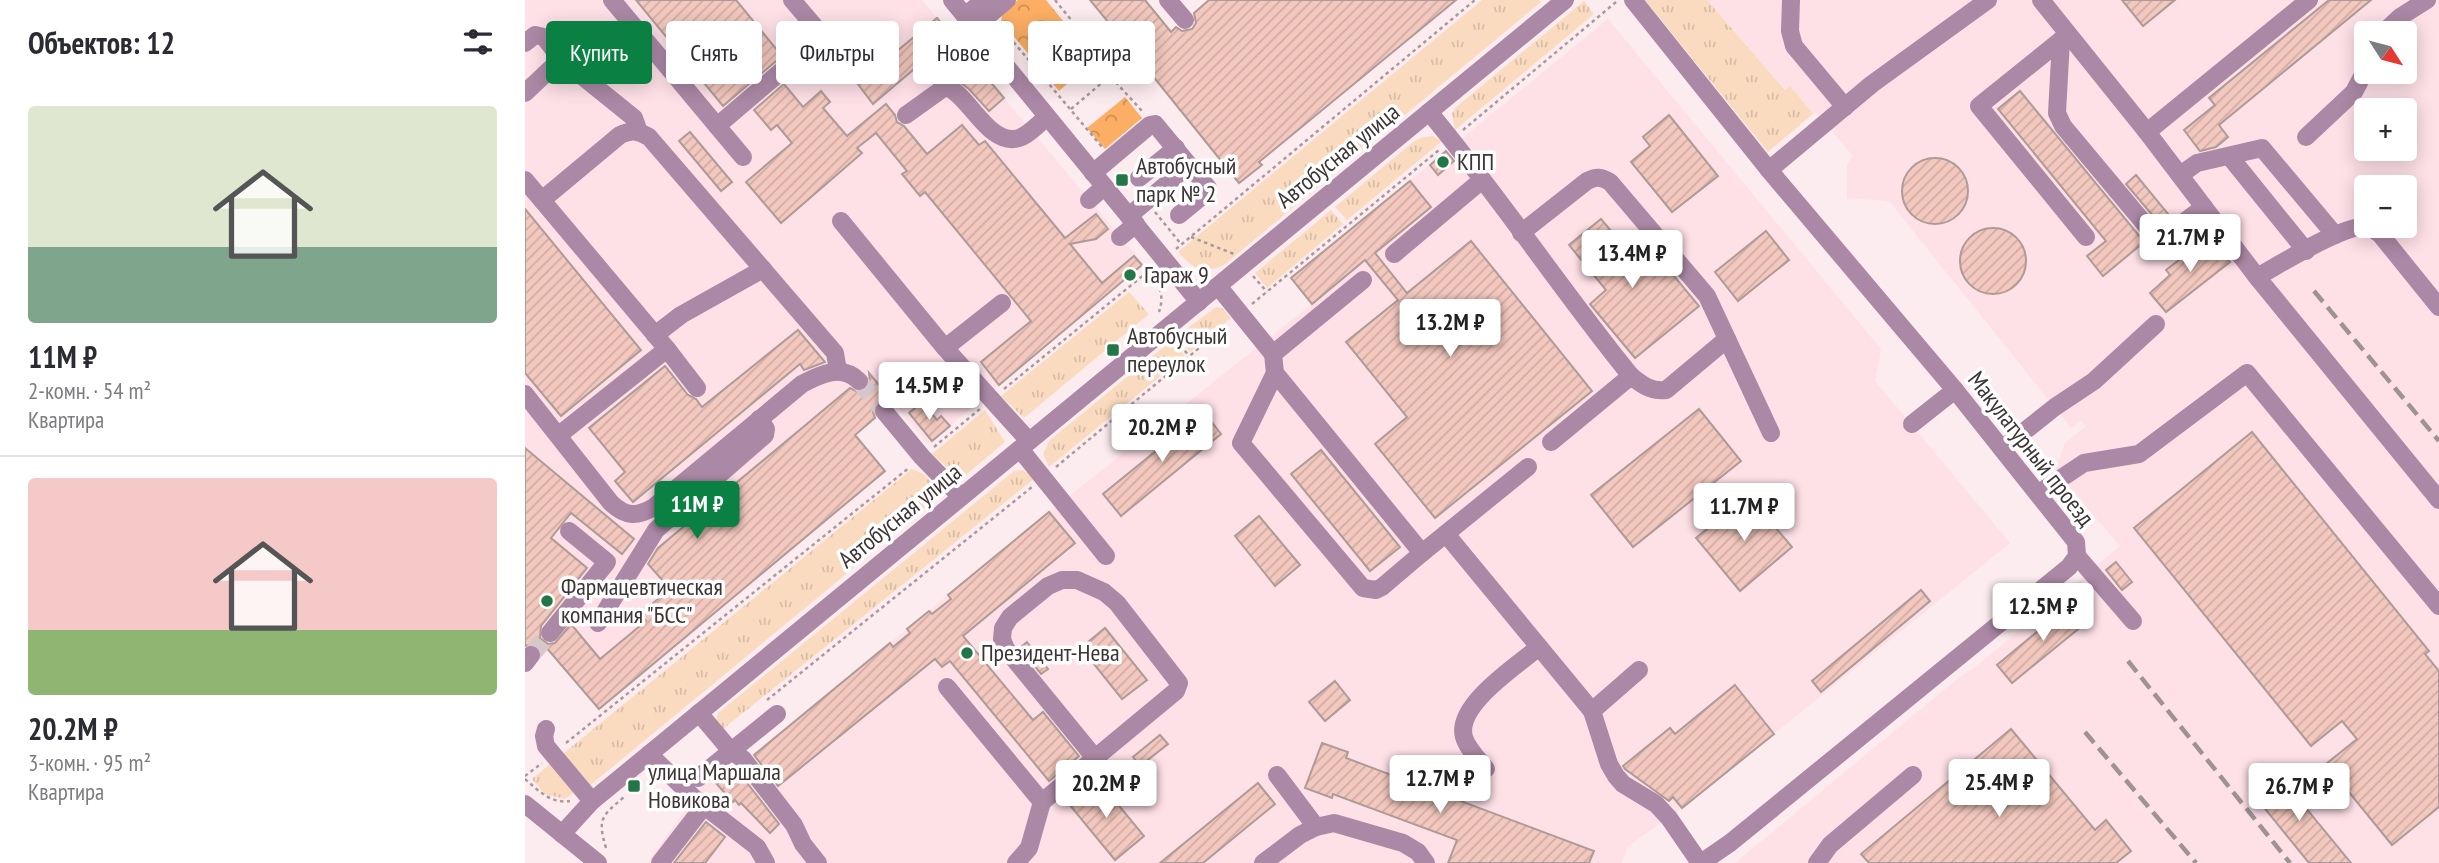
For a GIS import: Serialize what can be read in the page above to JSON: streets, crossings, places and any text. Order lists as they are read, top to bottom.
{
  "streets": {
    "street": ["Автобусная улица", "Макулатурный проезд"]
  },
  "places": {
    "other": [
      "КПП",
      "Гараж 9",
      "Фармацевтическая компания \"БСС\"",
      "Президент-Нева"
    ],
    "transit": ["Автобусный парк № 2", "Автобусный переулок", "улица Маршала Новикова"]
  },
  "north": "bottom right",
  "page": {
    "heading": "Объектов: 12",
    "map_buttons": ["+", "−"],
    "chip": [
      "Купить",
      "Снять",
      "Фильтры",
      "Новое",
      "Квартира"
    ],
    "list": [
      {
        "name": "11M ₽",
        "note": "2-комн. · 54 m² · Квартира"
      },
      {
        "name": "20.2M ₽",
        "note": "3-комн. · 95 m² · Квартира"
      }
    ],
    "price": [
      "21.7M ₽",
      "13.4M ₽",
      "13.2M ₽",
      "14.5M ₽",
      "20.2M ₽",
      "11M ₽",
      "11.7M ₽",
      "12.5M ₽",
      "12.7M ₽",
      "25.4M ₽",
      "20.2M ₽",
      "26.7M ₽"
    ]
  }
}
